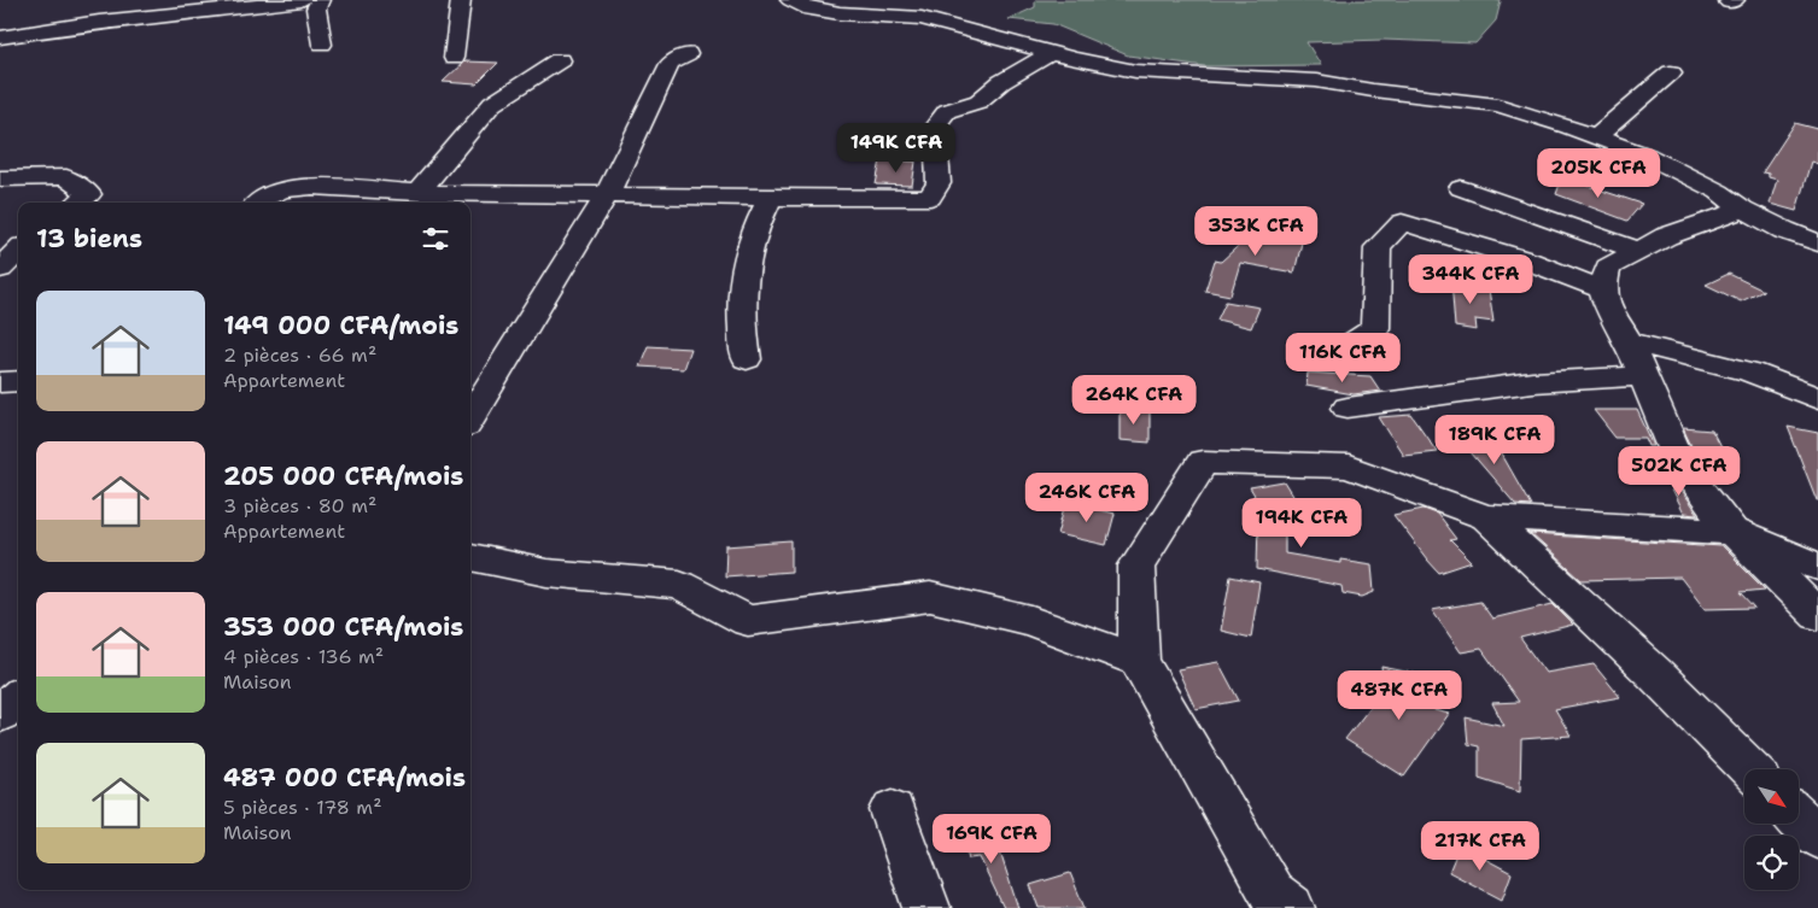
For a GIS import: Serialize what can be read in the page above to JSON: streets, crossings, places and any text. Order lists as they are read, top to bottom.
{
  "north": "bottom right",
  "page": {
    "price": [
      "149K CFA",
      "205K CFA",
      "353K CFA",
      "344K CFA",
      "116K CFA",
      "264K CFA",
      "189K CFA",
      "502K CFA",
      "246K CFA",
      "194K CFA",
      "487K CFA",
      "169K CFA",
      "217K CFA"
    ],
    "heading": "13 biens",
    "list": [
      {
        "name": "149 000 CFA/mois",
        "note": "2 pièces · 66 m² · Appartement"
      },
      {
        "name": "205 000 CFA/mois",
        "note": "3 pièces · 80 m² · Appartement"
      },
      {
        "name": "353 000 CFA/mois",
        "note": "4 pièces · 136 m² · Maison"
      },
      {
        "name": "487 000 CFA/mois",
        "note": "5 pièces · 178 m² · Maison"
      }
    ]
  }
}
